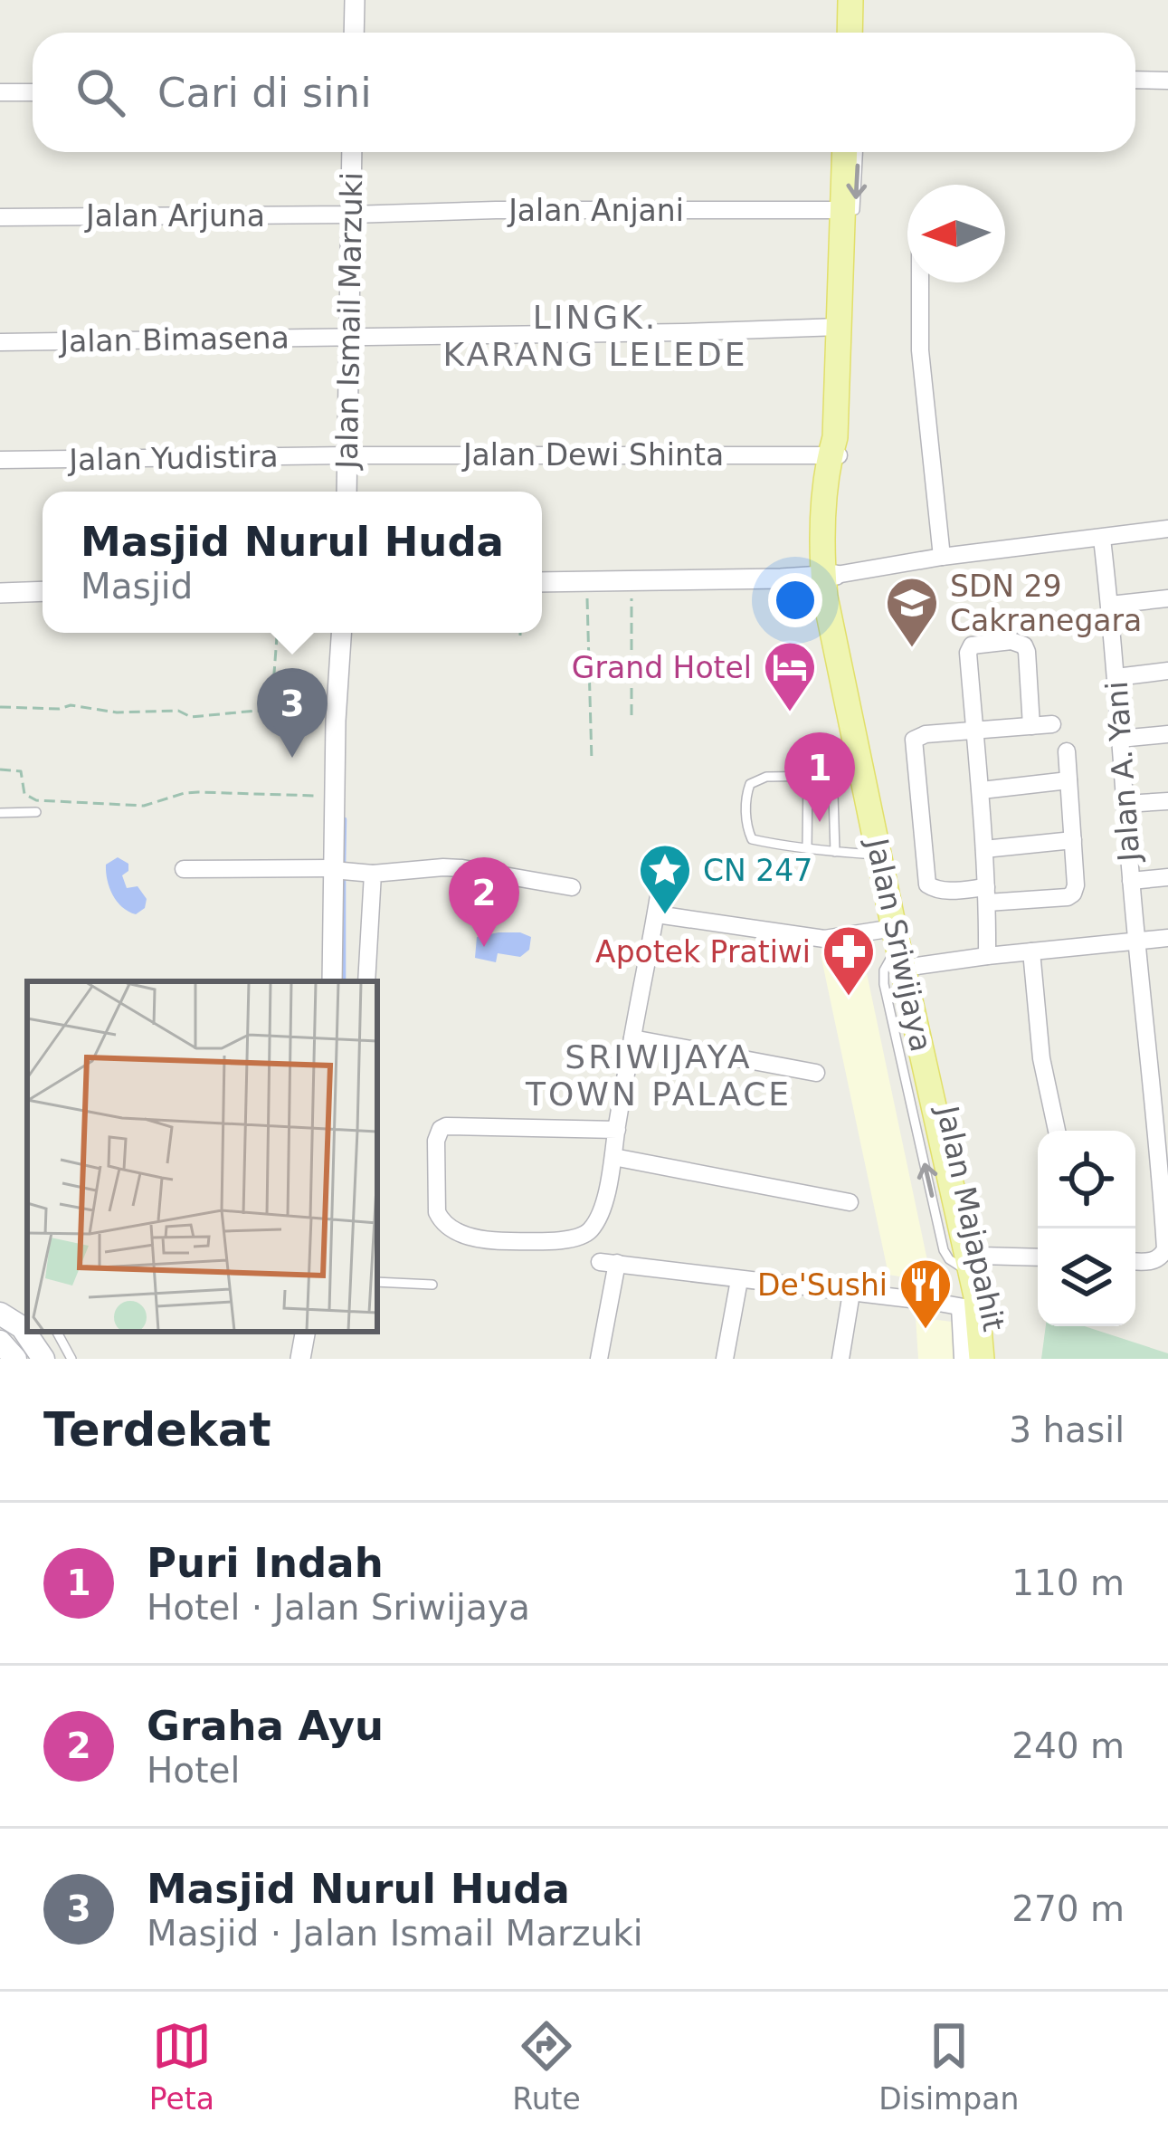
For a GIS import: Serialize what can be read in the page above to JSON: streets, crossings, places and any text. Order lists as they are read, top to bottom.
{
  "streets": {
    "main road": ["Jalan Sriwijaya", "Jalan Majapahit"],
    "street": [
      "Jalan Anjani",
      "Jalan Arjuna",
      "Jalan Ismail Marzuki",
      "Jalan Bimasena",
      "Jalan Dewi Shinta",
      "Jalan Yudistira",
      "Jalan A. Yani"
    ]
  },
  "crossings": [
    ["Jalan Anjani", "Jalan Arjuna"],
    ["Jalan Anjani", "Jalan Ismail Marzuki"],
    ["Jalan Arjuna", "Jalan Ismail Marzuki"],
    ["Jalan Ismail Marzuki", "Jalan Bimasena"],
    ["Jalan Ismail Marzuki", "Jalan Dewi Shinta"],
    ["Jalan Ismail Marzuki", "Jalan Yudistira"],
    ["Jalan Dewi Shinta", "Jalan Yudistira"],
    ["Jalan Dewi Shinta", "Jalan Majapahit"],
    ["Jalan Sriwijaya", "Jalan Majapahit"]
  ],
  "districts": ["LINGK. KARANG LELEDE", "SRIWIJAYA TOWN PALACE"],
  "places": {
    "school or university": ["SDN 29 Cakranegara"],
    "hotel": ["Grand Hotel"],
    "place": ["CN 247"],
    "pharmacy": ["Apotek Pratiwi"],
    "restaurant": ["De'Sushi"]
  },
  "north": "left",
  "page": {
    "search": "Cari di sini",
    "popup": ["Masjid Nurul Huda", "Masjid"],
    "pins": ["3", "1", "2"],
    "heading": ["Terdekat", "3 hasil"],
    "list": [
      {
        "mark": "1",
        "name": "Puri Indah",
        "note": "Hotel · Jalan Sriwijaya",
        "value": "110 m"
      },
      {
        "mark": "2",
        "name": "Graha Ayu",
        "note": "Hotel",
        "value": "240 m"
      },
      {
        "mark": "3",
        "name": "Masjid Nurul Huda",
        "note": "Masjid · Jalan Ismail Marzuki",
        "value": "270 m"
      }
    ],
    "nav": ["Peta", "Rute", "Disimpan"]
  }
}
